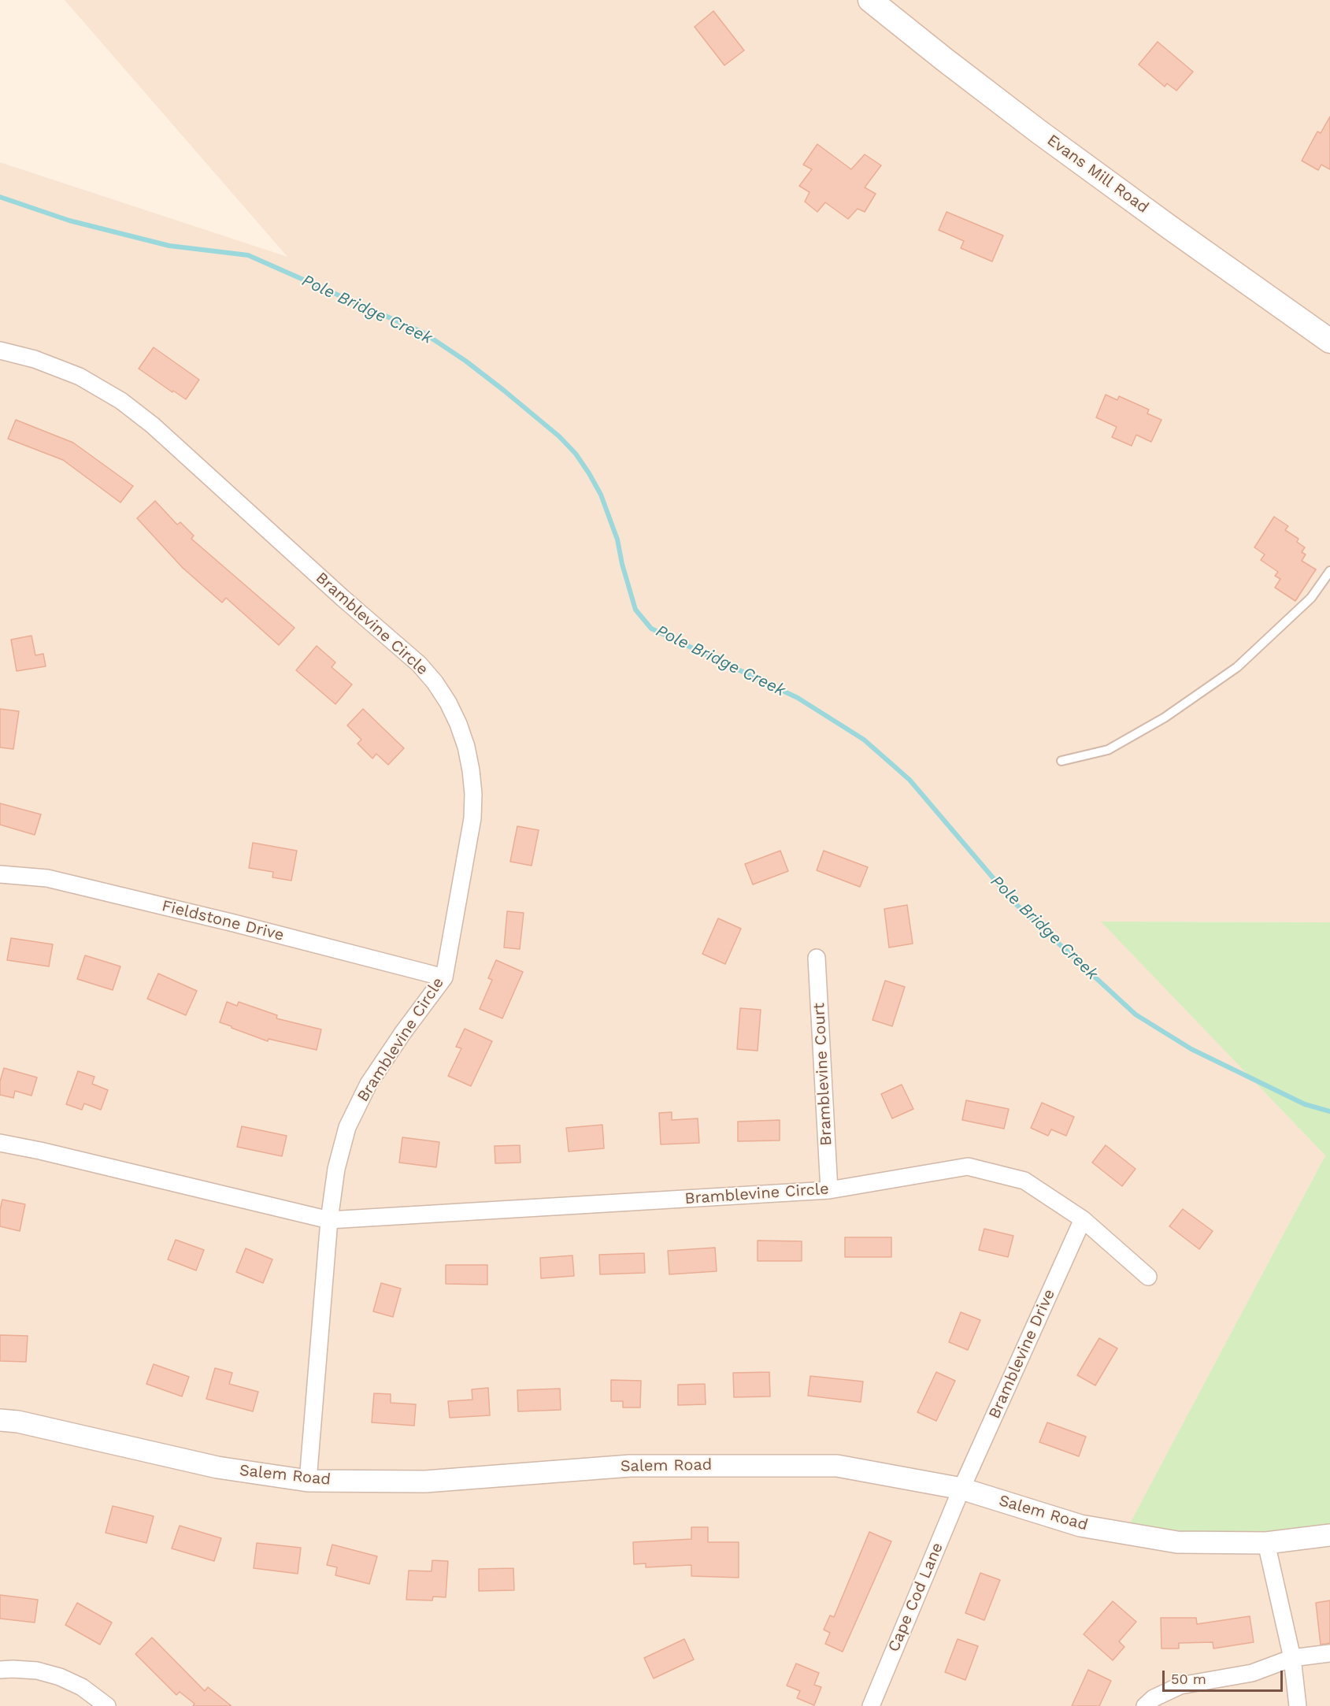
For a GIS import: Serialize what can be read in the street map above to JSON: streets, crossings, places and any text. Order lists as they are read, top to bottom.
{
  "streets": {
    "main road": ["Evans Mill Road"],
    "street": [
      "Bramblevine Circle",
      "Fieldstone Drive",
      "Bramblevine Court",
      "Bramblevine Drive",
      "Salem Road",
      "Cape Cod Lane"
    ]
  },
  "crossings": [
    ["Bramblevine Circle", "Fieldstone Drive"],
    ["Bramblevine Circle", "Bramblevine Court"],
    ["Bramblevine Circle", "Bramblevine Drive"],
    ["Bramblevine Circle", "Salem Road"],
    ["Bramblevine Drive", "Salem Road"],
    ["Bramblevine Drive", "Cape Cod Lane"],
    ["Salem Road", "Cape Cod Lane"]
  ],
  "water": ["Pole Bridge Creek"],
  "scale_bar": "50 m"
}
